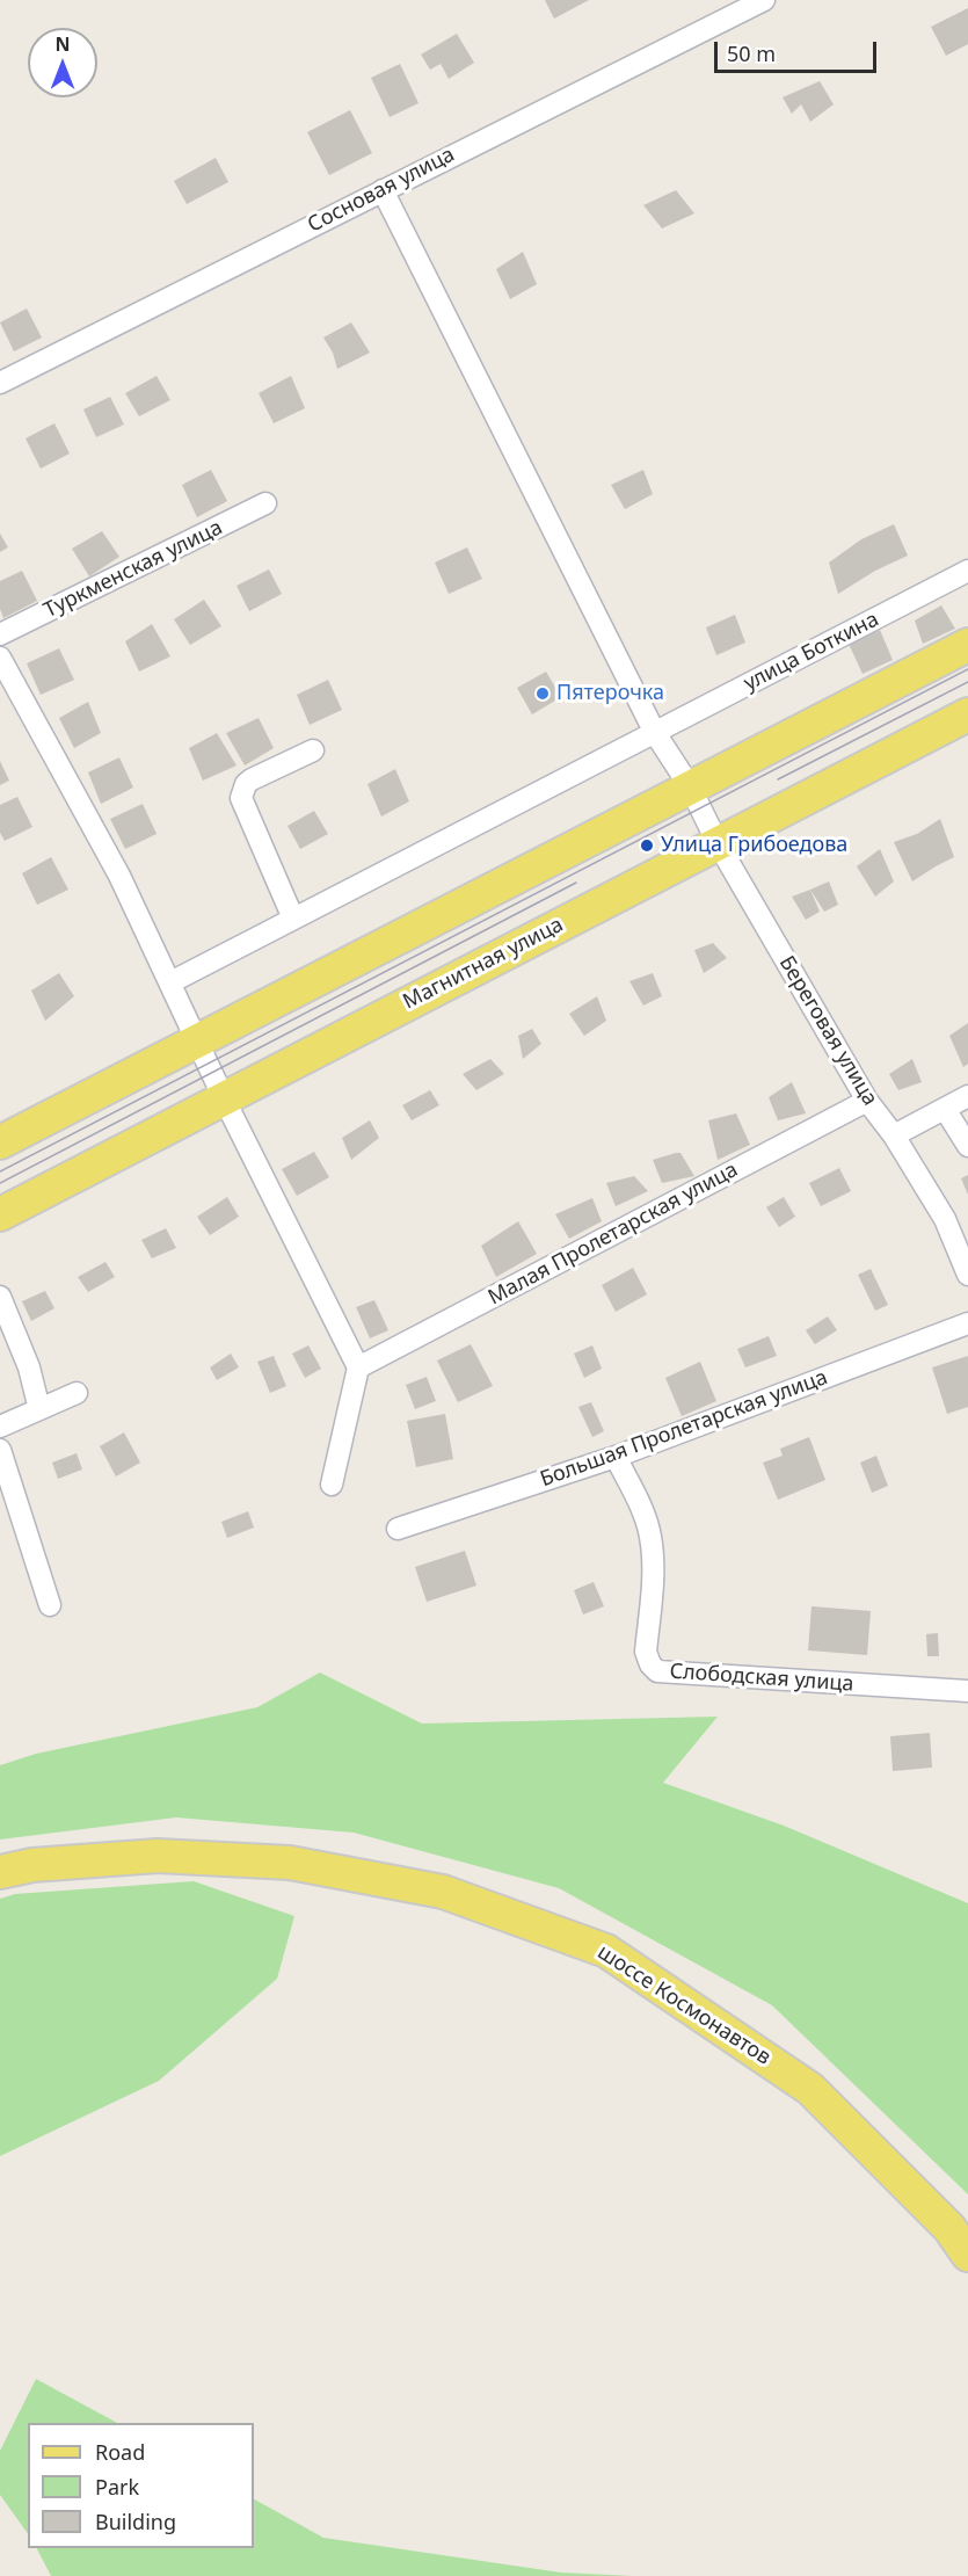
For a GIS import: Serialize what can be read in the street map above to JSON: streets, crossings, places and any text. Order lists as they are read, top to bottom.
{
  "streets": {
    "main road": ["Магнитная улица", "шоссе Космонавтов"],
    "street": [
      "Сосновая улица",
      "Туркменская улица",
      "улица Боткина",
      "Береговая улица",
      "Малая Пролетарская улица",
      "Большая Пролетарская улица",
      "Слободская улица"
    ]
  },
  "crossings": [
    ["Сосновая улица", "Береговая улица"],
    ["улица Боткина", "Береговая улица"],
    ["Магнитная улица", "Береговая улица"],
    ["Береговая улица", "Малая Пролетарская улица"],
    ["Большая Пролетарская улица", "Слободская улица"]
  ],
  "places": ["Пятерочка", "Улица Грибоедова"],
  "legend": ["Road", "Park", "Building"],
  "scale_bar": "50 m",
  "north": "top"
}
